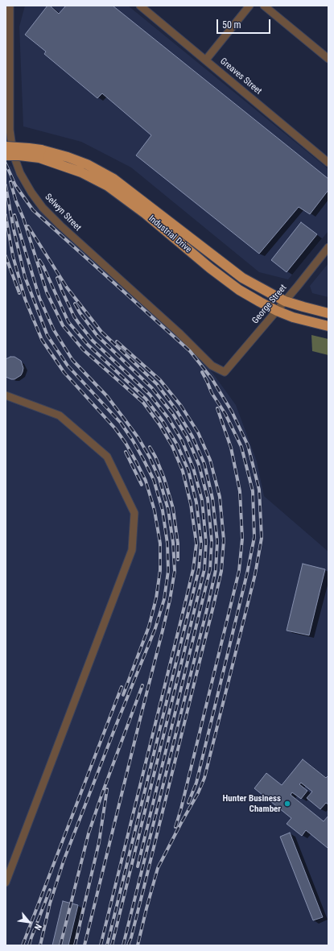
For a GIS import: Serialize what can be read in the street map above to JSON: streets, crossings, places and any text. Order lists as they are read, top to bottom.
{
  "streets": {
    "highway": ["Industrial Drive"],
    "street": ["Greaves Street", "Selwyn Street", "George Street"]
  },
  "crossings": [
    ["Selwyn Street", "George Street"],
    ["Industrial Drive", "George Street"]
  ],
  "places": ["Hunter Business Chamber"],
  "scale_bar": "50 m",
  "north": "bottom right"
}
